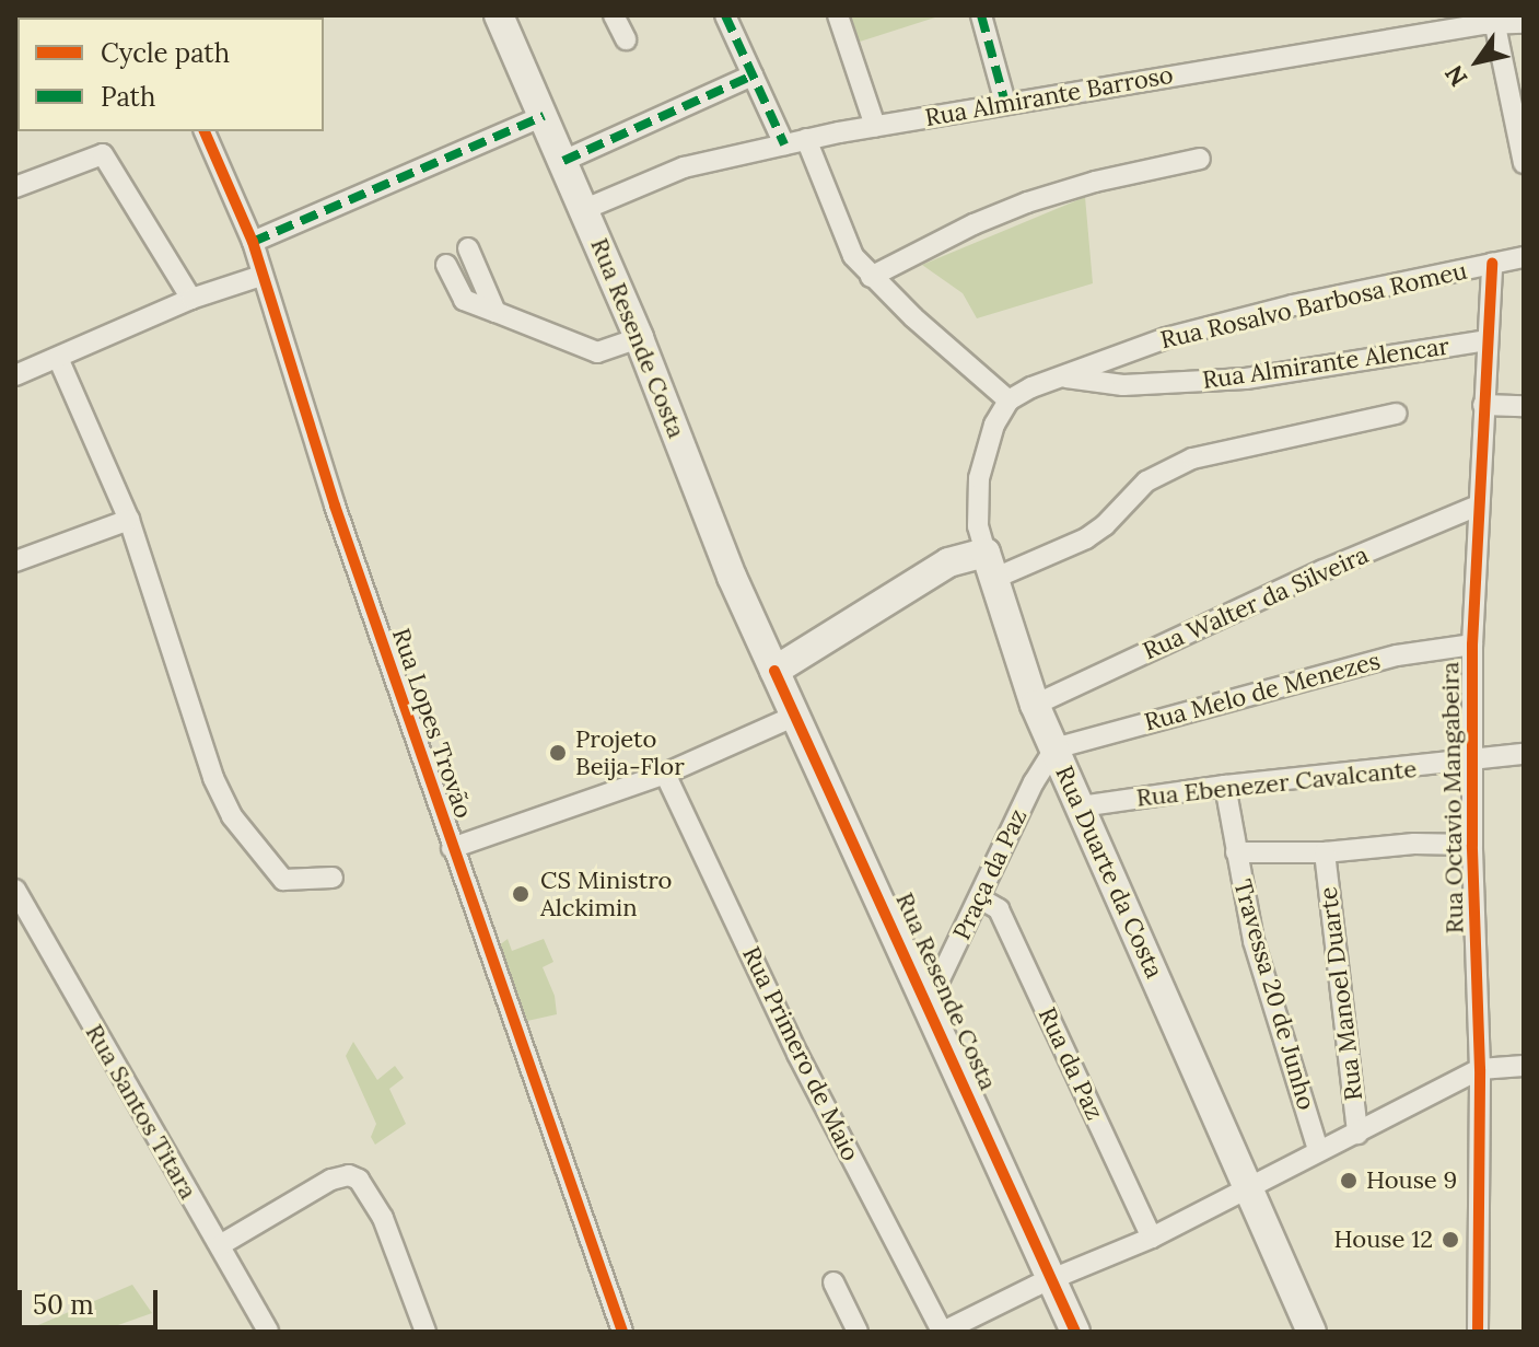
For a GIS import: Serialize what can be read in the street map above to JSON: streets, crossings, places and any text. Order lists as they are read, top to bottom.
{
  "streets": {
    "main road": ["Rua Resende Costa", "Rua Duarte da Costa"],
    "street": [
      "Rua Almirante Barroso",
      "Rua Rosalvo Barbosa Romeu",
      "Rua Almirante Alencar",
      "Rua Walter da Silveira",
      "Rua Melo de Menezes",
      "Rua Lopes Trovão",
      "Rua Ebenezer Cavalcante",
      "Rua Octavio Mangabeira",
      "Praça da Paz",
      "Rua Manoel Duarte",
      "Travessa 20 de Junho",
      "Rua Primero de Maio",
      "Rua da Paz",
      "Rua Santos Titara"
    ]
  },
  "crossings": [
    ["Rua Almirante Barroso", "Rua Resende Costa"],
    ["Rua Rosalvo Barbosa Romeu", "Rua Almirante Alencar"],
    ["Rua Rosalvo Barbosa Romeu", "Rua Octavio Mangabeira"],
    ["Rua Rosalvo Barbosa Romeu", "Rua Duarte da Costa"],
    ["Rua Resende Costa", "Praça da Paz"],
    ["Rua Almirante Alencar", "Rua Octavio Mangabeira"],
    ["Rua Walter da Silveira", "Rua Octavio Mangabeira"],
    ["Rua Walter da Silveira", "Rua Duarte da Costa"],
    ["Rua Melo de Menezes", "Rua Octavio Mangabeira"],
    ["Rua Melo de Menezes", "Rua Duarte da Costa"],
    ["Rua Melo de Menezes", "Praça da Paz"],
    ["Rua Ebenezer Cavalcante", "Rua Octavio Mangabeira"],
    ["Rua Ebenezer Cavalcante", "Rua Duarte da Costa"],
    ["Rua Ebenezer Cavalcante", "Travessa 20 de Junho"],
    ["Rua Duarte da Costa", "Praça da Paz"],
    ["Praça da Paz", "Rua da Paz"]
  ],
  "places": [
    "Projeto Beija-Flor",
    "CS Ministro Alckimin",
    "House 9",
    "House 12"
  ],
  "legend": ["Cycle path", "Path"],
  "scale_bar": "50 m",
  "north": "bottom left"
}
